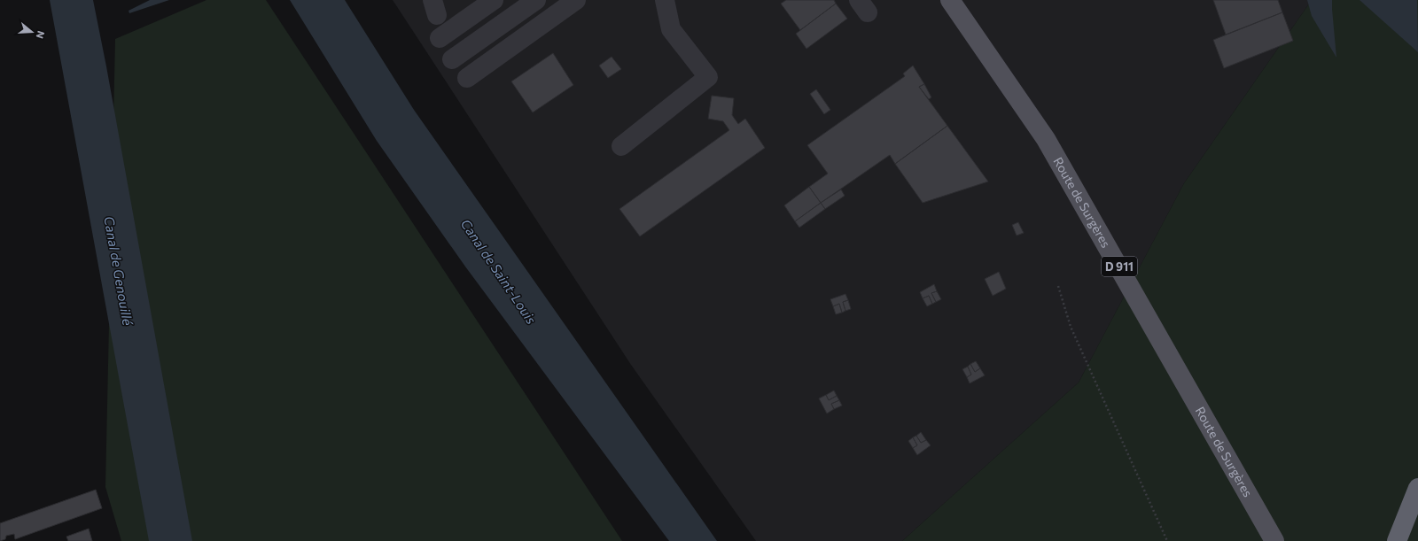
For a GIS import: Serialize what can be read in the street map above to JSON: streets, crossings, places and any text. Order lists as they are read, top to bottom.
{
  "streets": {
    "main road": ["Route de Surgères", "D 911"]
  },
  "water": ["Canal de Genouillé", "Canal de Saint-Louis"],
  "north": "right"
}
